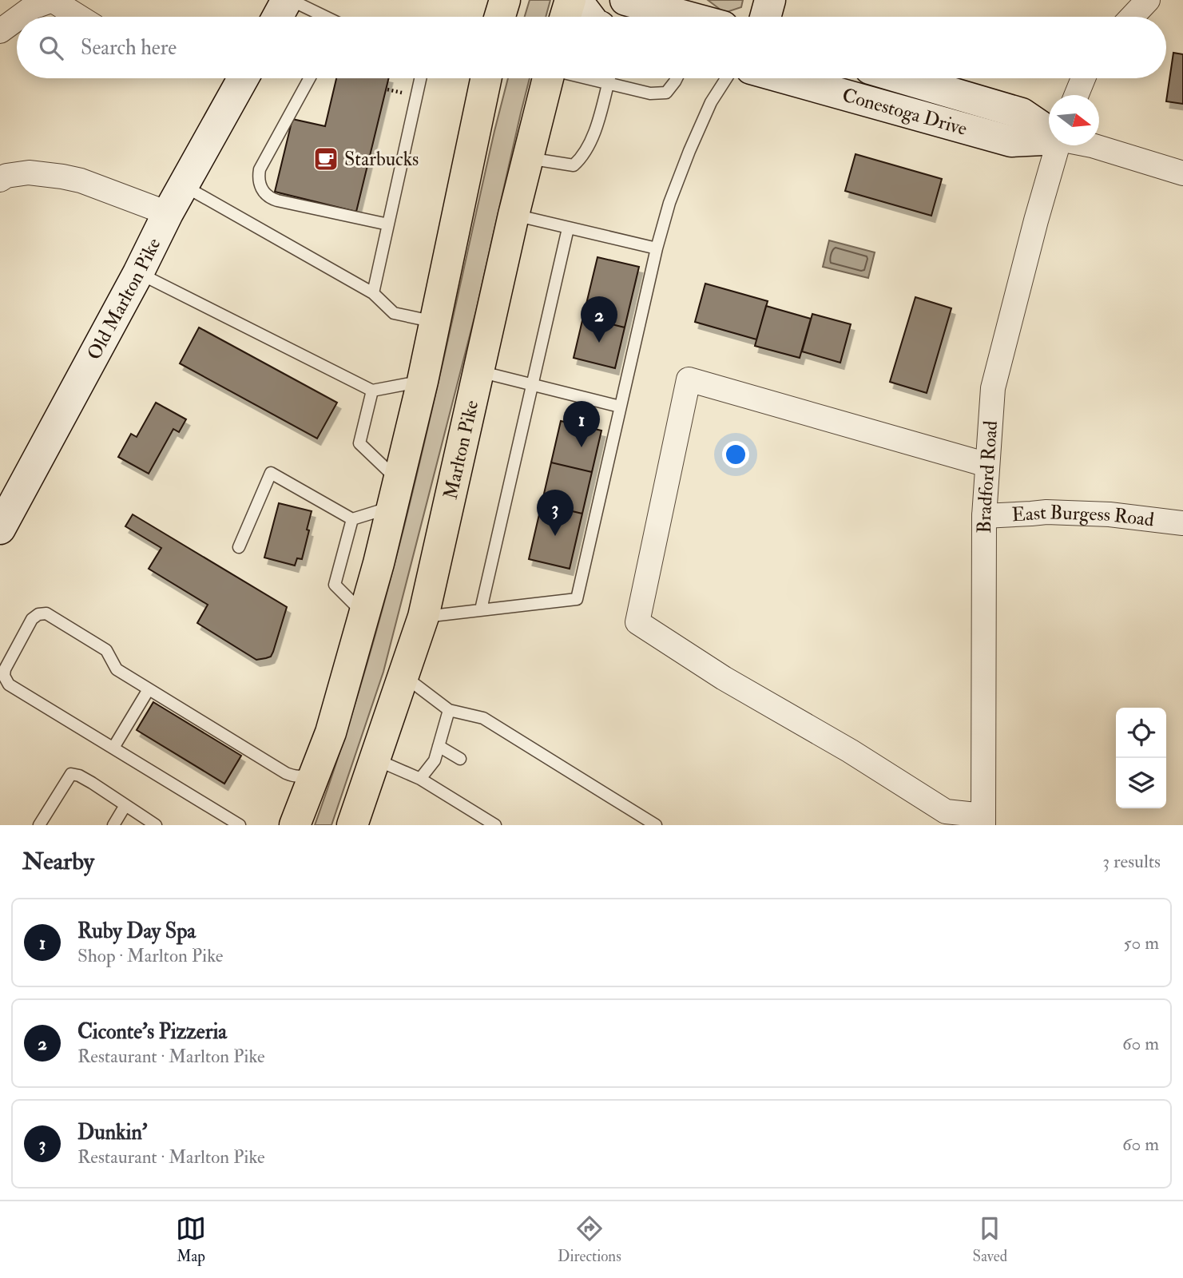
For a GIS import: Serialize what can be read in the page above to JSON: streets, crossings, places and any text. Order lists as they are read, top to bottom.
{
  "streets": {
    "highway": ["Marlton Pike"],
    "street": [
      "Conestoga Drive",
      "Old Marlton Pike",
      "Bradford Road",
      "East Burgess Road"
    ]
  },
  "crossings": [
    ["Bradford Road", "East Burgess Road"]
  ],
  "places": {
    "cafe": ["Starbucks"]
  },
  "north": "right",
  "page": {
    "search": "Search here",
    "pins": ["2", "1", "3"],
    "heading": ["Nearby", "3 results"],
    "list": [
      {
        "mark": "1",
        "name": "Ruby Day Spa",
        "note": "Shop · Marlton Pike",
        "value": "50 m"
      },
      {
        "mark": "2",
        "name": "Ciconte's Pizzeria",
        "note": "Restaurant · Marlton Pike",
        "value": "60 m"
      },
      {
        "mark": "3",
        "name": "Dunkin'",
        "note": "Restaurant · Marlton Pike",
        "value": "60 m"
      }
    ],
    "nav": ["Map", "Directions", "Saved"]
  }
}
